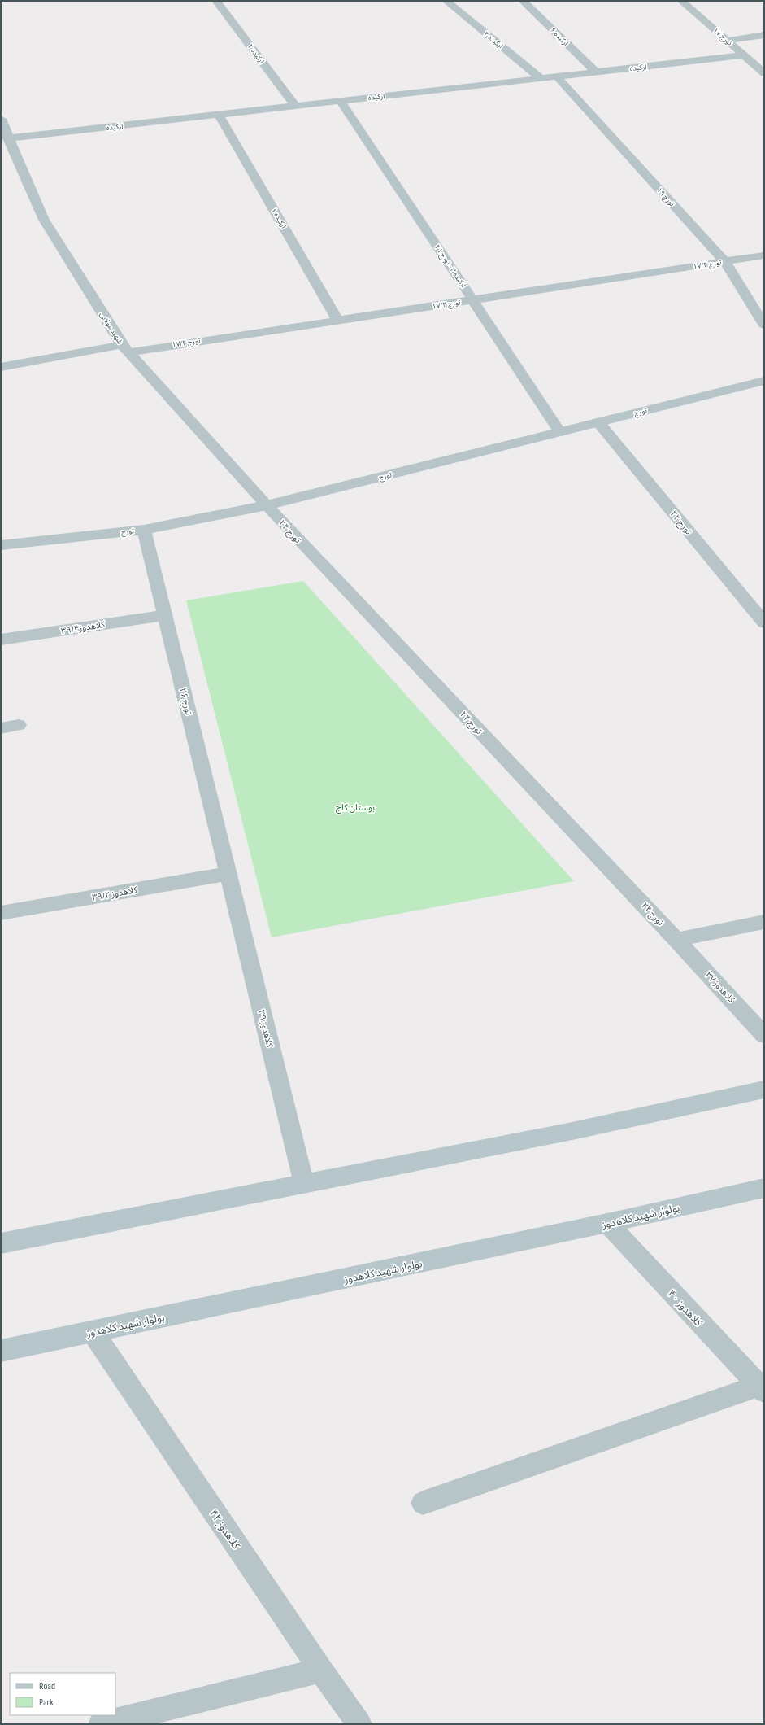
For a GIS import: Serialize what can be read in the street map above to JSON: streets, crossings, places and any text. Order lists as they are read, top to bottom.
{
  "streets": {
    "main road": ["بولوار شهید کلاهدوز"],
    "street": [
      "ارکیده ۶",
      "تورج ۱۷",
      "ارکیده ۴",
      "ارکیده ۲",
      "ارکیده",
      "تورج ۱۹",
      "ارکیده ۱",
      "تورج ۱۷/۲",
      "ارکیده ۳ - تورج ۲۱",
      "شهید مولایی",
      "تورج",
      "تورج ۲۲",
      "تورج ۲۴",
      "کلاهدوز۳۹/۴",
      "تورج ۲۶",
      "کلاهدوز ۳۹/۲",
      "کلاهدوز ۳۷",
      "کلاهدوز ۳۹",
      "کلاهدوز ۴۰",
      "کلاهدوز ۴۲"
    ]
  },
  "crossings": [
    ["ارکیده ۶", "ارکیده"],
    ["تورج ۱۷", "ارکیده"],
    ["ارکیده ۴", "ارکیده"],
    ["ارکیده ۲", "ارکیده"],
    ["ارکیده", "تورج ۱۹"],
    ["ارکیده", "ارکیده ۱"],
    ["ارکیده", "ارکیده ۳ - تورج ۲۱"],
    ["ارکیده", "شهید مولایی"],
    ["تورج ۱۹", "تورج ۱۷/۲"],
    ["ارکیده ۱", "تورج ۱۷/۲"],
    ["تورج ۱۷/۲", "ارکیده ۳ - تورج ۲۱"],
    ["تورج ۱۷/۲", "شهید مولایی"],
    ["ارکیده ۳ - تورج ۲۱", "تورج"],
    ["شهید مولایی", "تورج"],
    ["شهید مولایی", "تورج ۲۴"],
    ["تورج", "تورج ۲۲"],
    ["تورج", "تورج ۲۴"],
    ["تورج", "تورج ۲۶"],
    ["تورج ۲۴", "کلاهدوز ۳۷"],
    ["کلاهدوز۳۹/۴", "تورج ۲۶"],
    ["تورج ۲۶", "کلاهدوز ۳۹/۲"],
    ["تورج ۲۶", "کلاهدوز ۳۹"],
    ["کلاهدوز ۳۹/۲", "کلاهدوز ۳۹"],
    ["بولوار شهید کلاهدوز", "کلاهدوز ۴۰"],
    ["بولوار شهید کلاهدوز", "کلاهدوز ۴۲"]
  ],
  "parks": ["بوستان کاج"],
  "legend": ["Road", "Park"]
}
